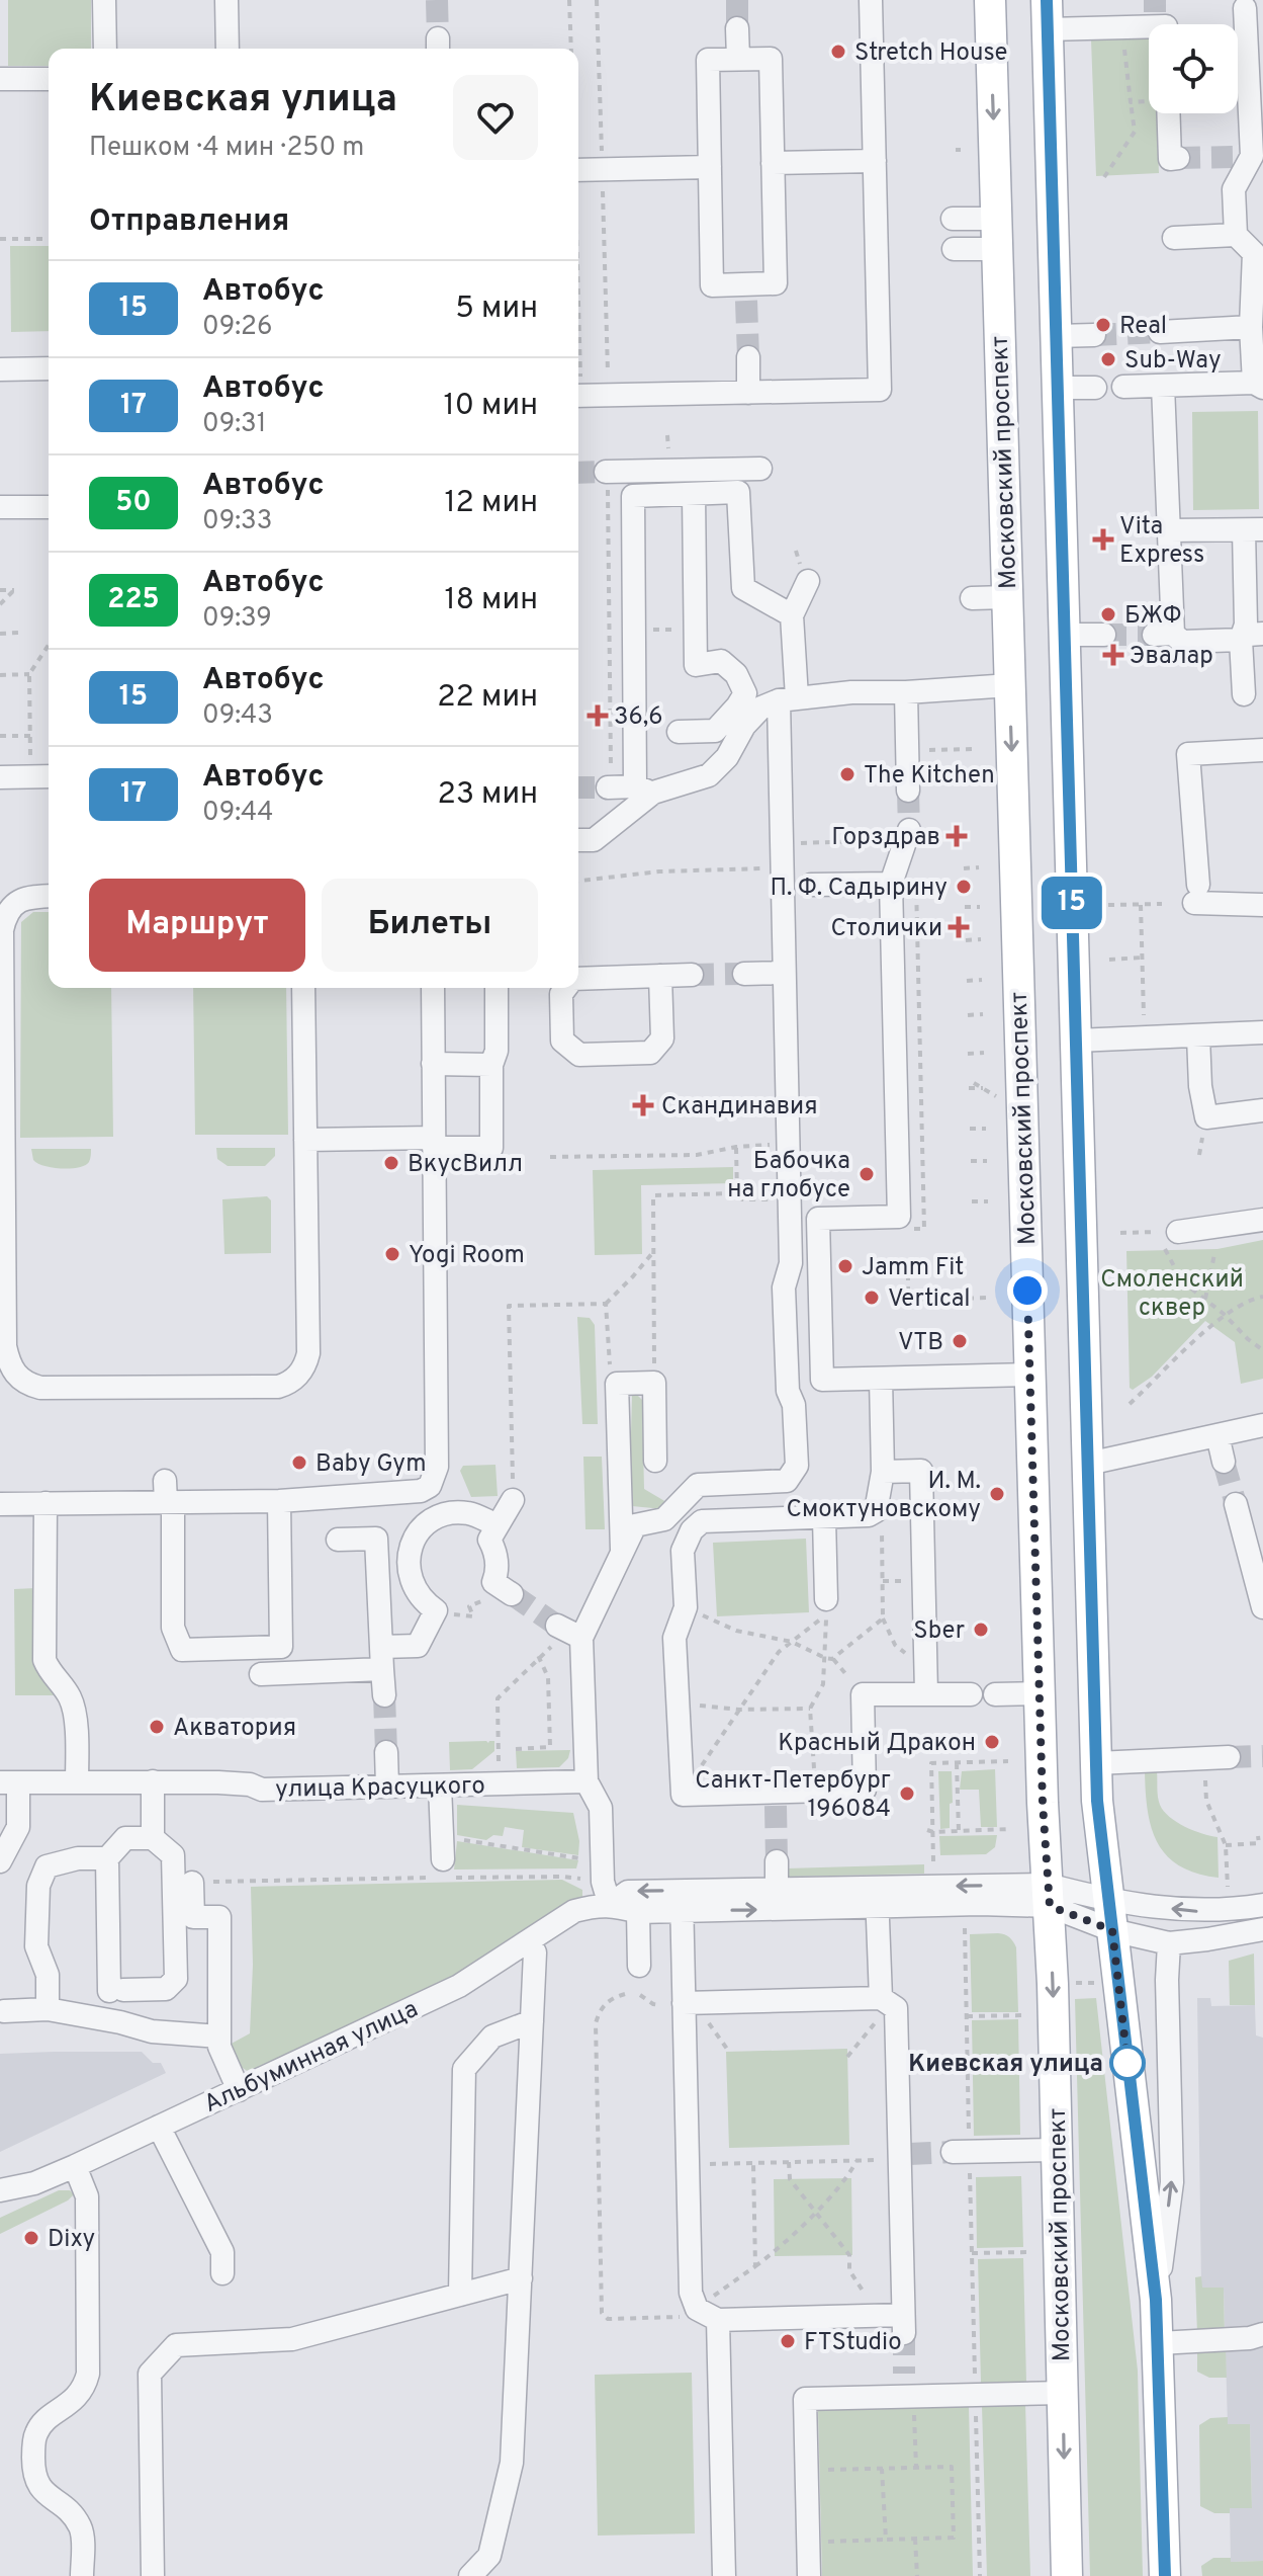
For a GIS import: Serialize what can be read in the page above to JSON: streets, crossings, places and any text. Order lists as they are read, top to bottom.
{
  "streets": {
    "main road": ["Московский проспект"],
    "street": ["улица Красуцкого", "Альбуминная улица"]
  },
  "parks": ["Смоленский сквер"],
  "places": {
    "other": [
      "Stretch House",
      "Real",
      "Sub-Way",
      "БЖФ",
      "The Kitchen",
      "П. Ф. Садырину",
      "ВкусВилл",
      "Бабочка на глобусе",
      "Yogi Room",
      "Jamm Fit",
      "Vertical",
      "VTB",
      "Baby Gym",
      "И. М. Смоктуновскому",
      "Sber",
      "Акватория",
      "Красный Дракон",
      "Санкт-Петербург 196084",
      "Киевская улица",
      "Dixy",
      "FTStudio"
    ],
    "health": [
      "Vita Express",
      "Эвалар",
      "36,6",
      "Горздрав",
      "Столички",
      "Скандинавия"
    ]
  },
  "lines": ["bus line 15"],
  "page": {
    "on_map": "15",
    "heading": [
      ["Киевская улица", "Пешком · 4 мин · 250 m"],
      "Отправления"
    ],
    "list": [
      {
        "mark": "15",
        "name": "Автобус",
        "note": "09:26",
        "value": "5 мин"
      },
      {
        "mark": "17",
        "name": "Автобус",
        "note": "09:31",
        "value": "10 мин"
      },
      {
        "mark": "50",
        "name": "Автобус",
        "note": "09:33",
        "value": "12 мин"
      },
      {
        "mark": "225",
        "name": "Автобус",
        "note": "09:39",
        "value": "18 мин"
      },
      {
        "mark": "15",
        "name": "Автобус",
        "note": "09:43",
        "value": "22 мин"
      },
      {
        "mark": "17",
        "name": "Автобус",
        "note": "09:44",
        "value": "23 мин"
      }
    ],
    "buttons": ["Маршрут", "Билеты"]
  }
}
